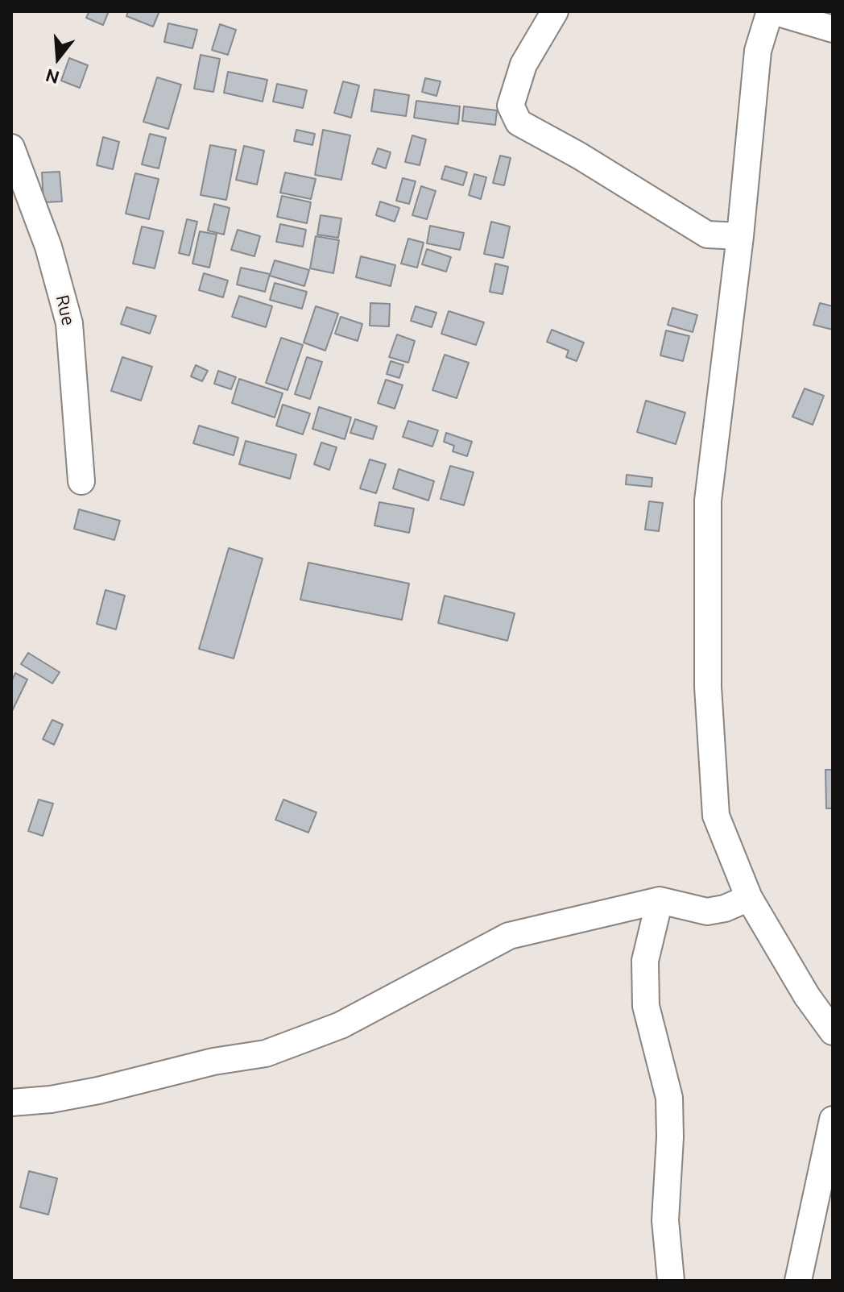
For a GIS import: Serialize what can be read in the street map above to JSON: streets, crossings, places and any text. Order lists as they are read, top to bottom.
{
  "streets": {
    "street": ["Rue"]
  },
  "north": "bottom"
}
